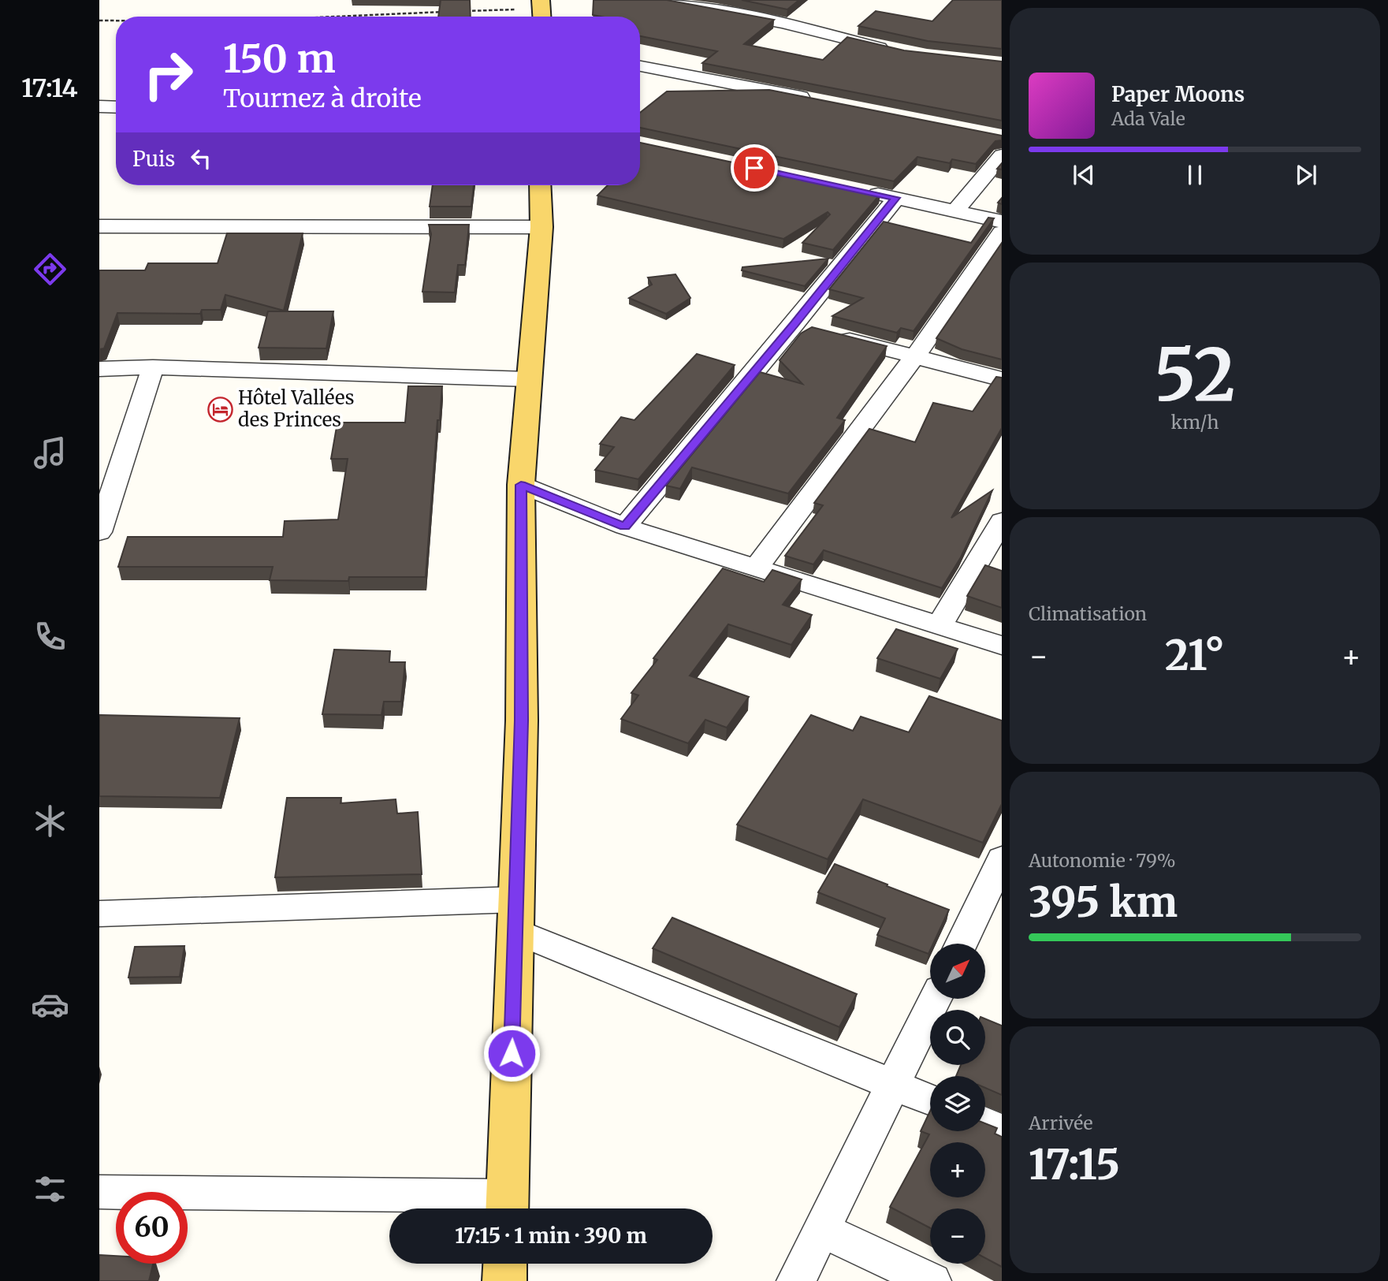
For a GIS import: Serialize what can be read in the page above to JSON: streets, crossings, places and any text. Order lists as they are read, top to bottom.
{
  "places": {
    "hotel": ["Hôtel Vallées des Princes"]
  },
  "north": "top right",
  "page": {
    "tabs": "17:14",
    "turn": ["150 m", "Tournez à droite"],
    "song": ["Paper Moons", "Ada Vale"],
    "then": "Puis",
    "tile": [
      ["52", "km/h"],
      "Climatisation",
      ["Autonomie · 79%", "395 km"],
      ["Arrivée", "17:15"]
    ],
    "heat": ["−", "21°", "+"],
    "map_buttons": ["+", "−"],
    "limit": "60",
    "trip": "17:15 · 1 min · 390 m"
  }
}
